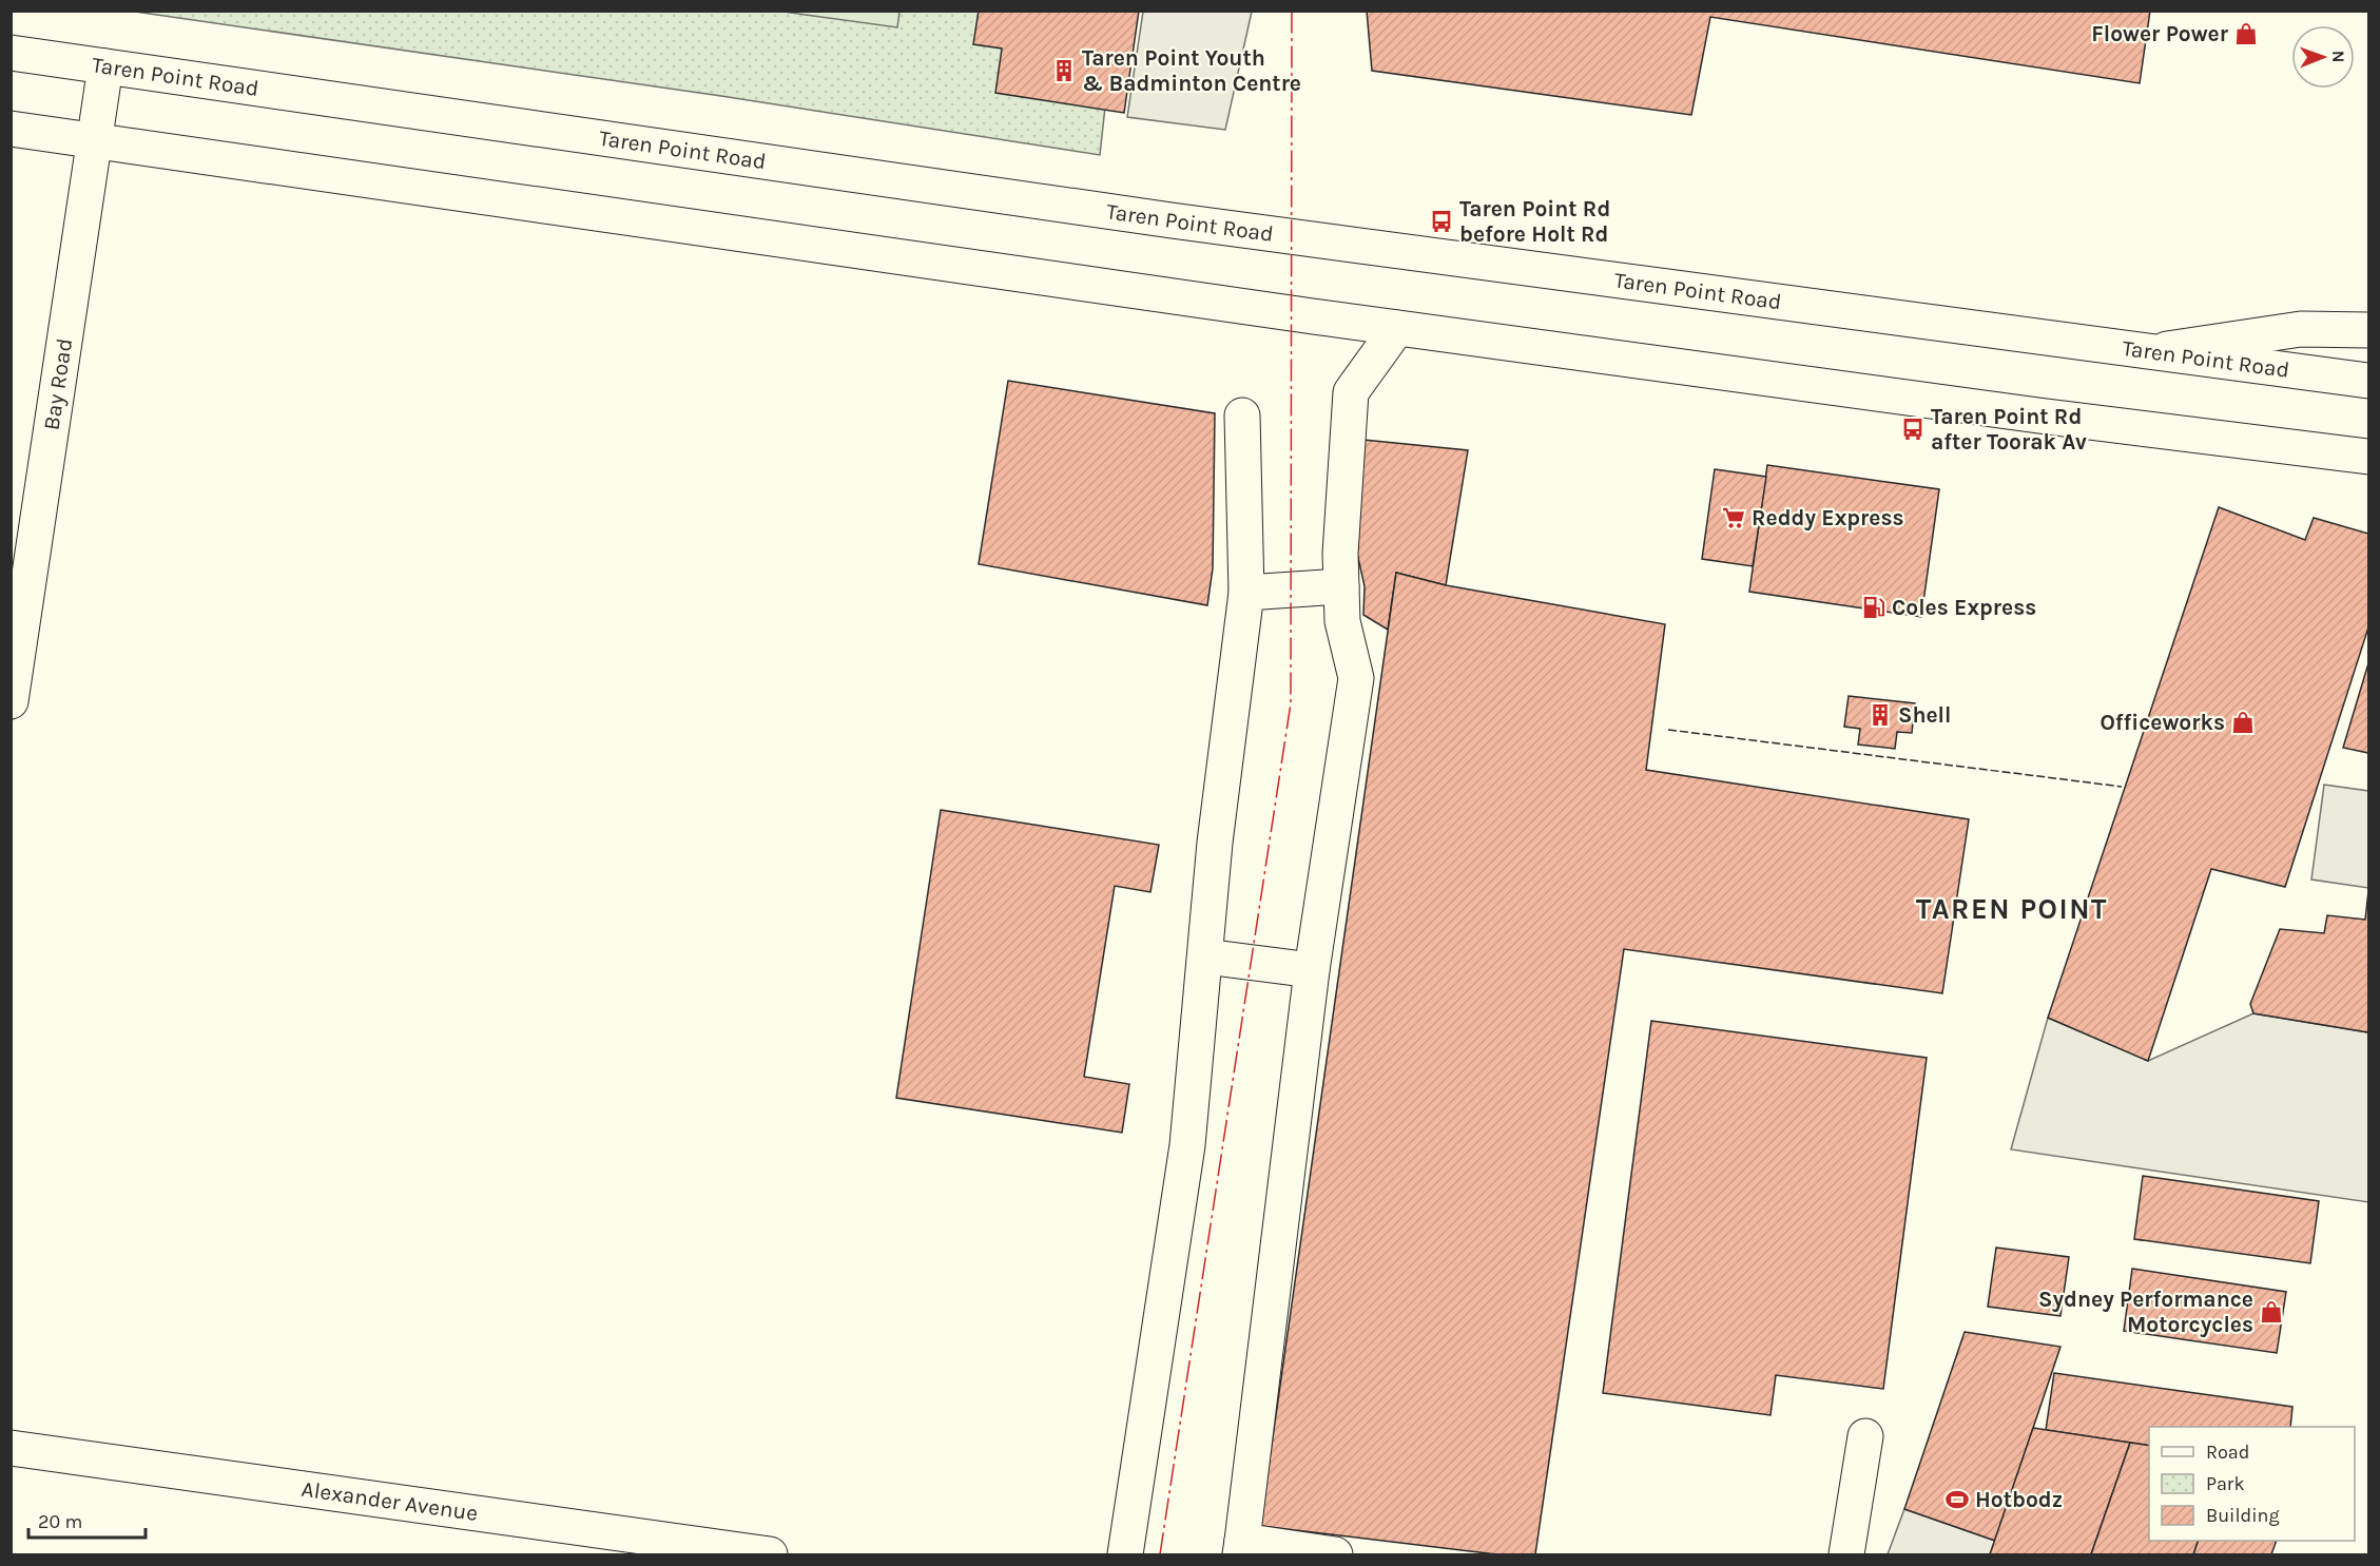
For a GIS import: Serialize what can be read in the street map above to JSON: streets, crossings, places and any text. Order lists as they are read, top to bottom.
{
  "streets": {
    "main road": ["Taren Point Road", "Bay Road", "Alexander Avenue"]
  },
  "crossings": [
    ["Taren Point Road", "Bay Road"]
  ],
  "districts": ["TAREN POINT"],
  "places": {
    "shop": ["Flower Power", "Officeworks", "Sydney Performance Motorcycles"],
    "building": ["Taren Point Youth & Badminton Centre", "Shell"],
    "bus stop": ["Taren Point Rd before Holt Rd", "Taren Point Rd after Toorak Av"],
    "supermarket": ["Reddy Express"],
    "fuel station": ["Coles Express"],
    "sports": ["Hotbodz"]
  },
  "legend": ["Road", "Park", "Building"],
  "scale_bar": "20 m",
  "north": "right"
}
